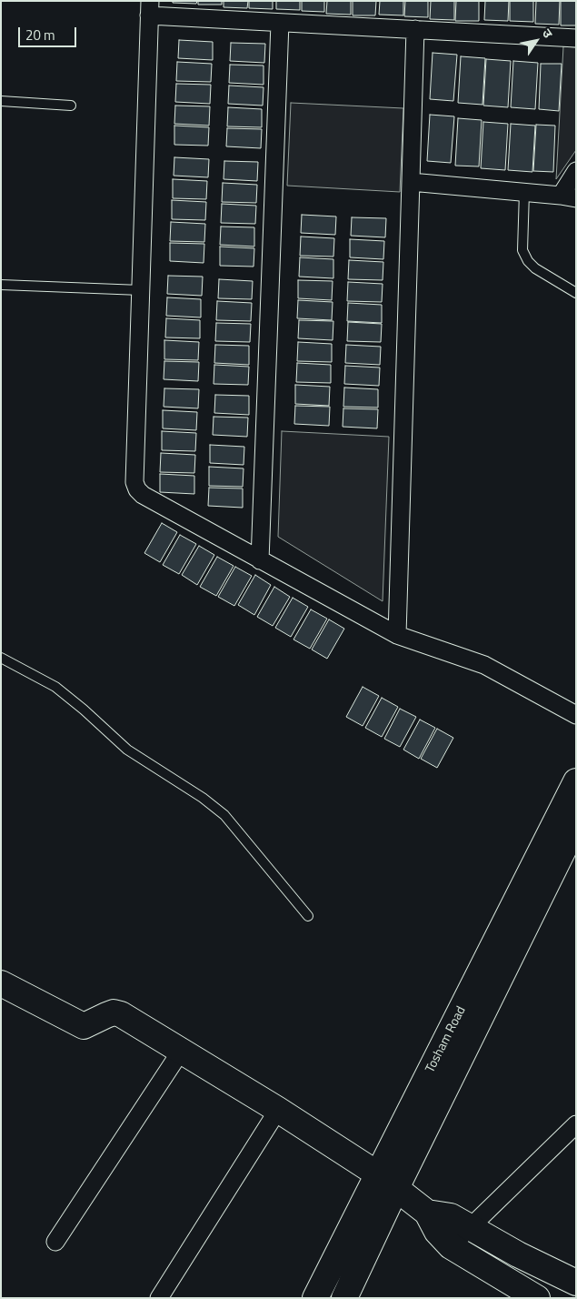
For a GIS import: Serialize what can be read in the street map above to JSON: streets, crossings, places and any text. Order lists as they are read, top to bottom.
{
  "streets": {
    "main road": ["Tosham Road"]
  },
  "scale_bar": "20 m",
  "north": "top right"
}
